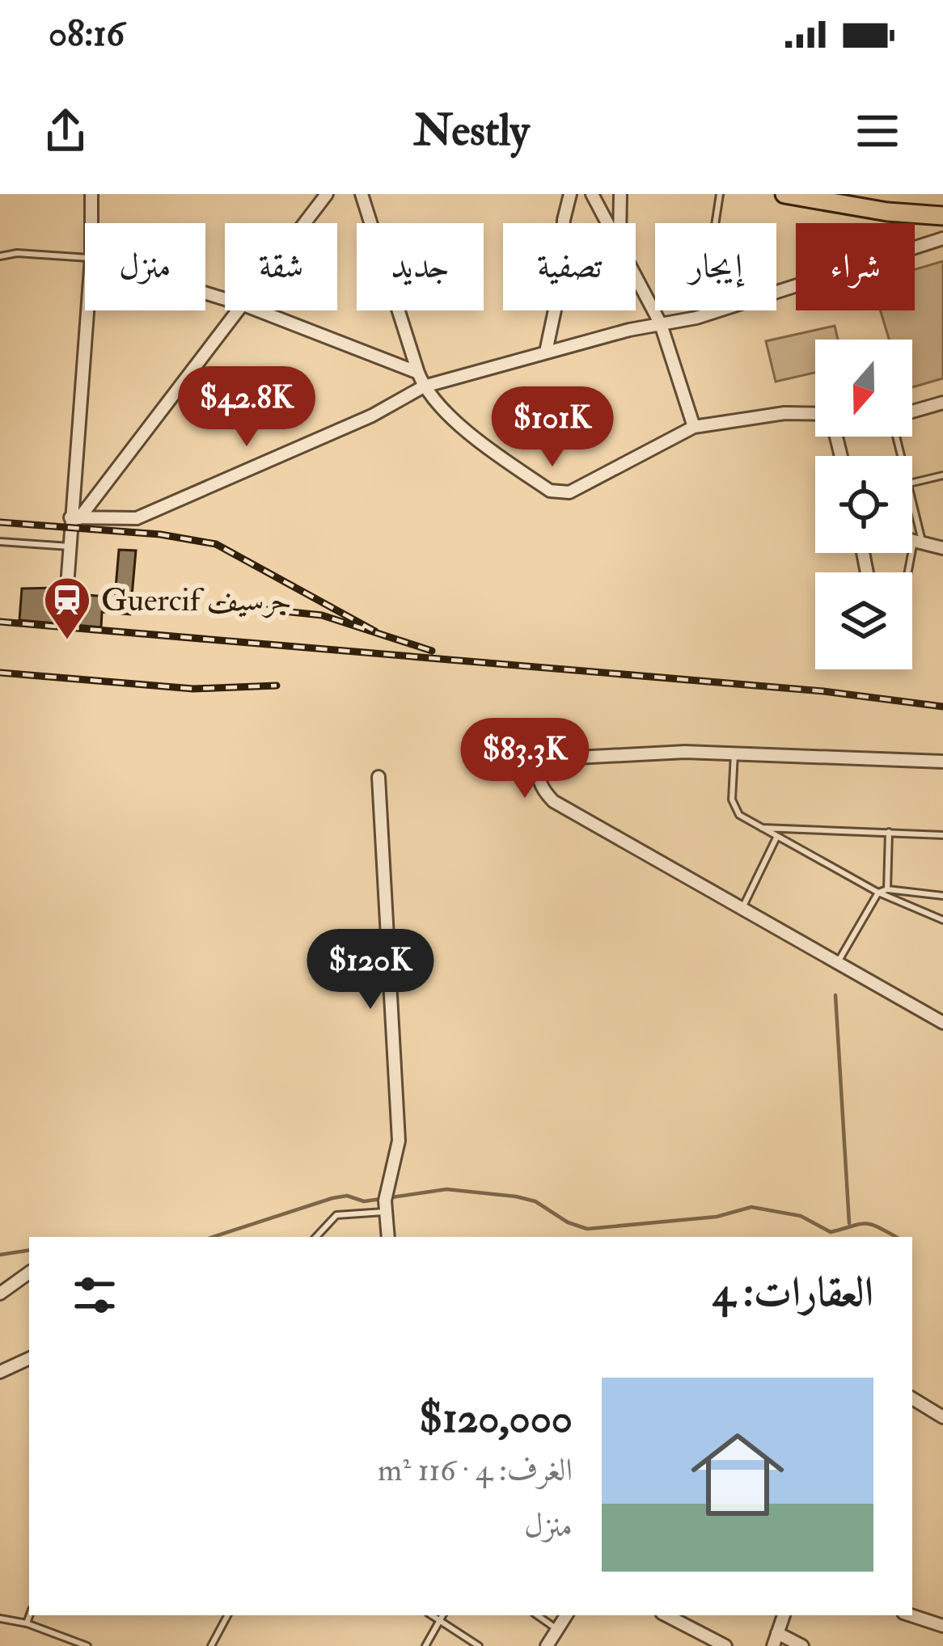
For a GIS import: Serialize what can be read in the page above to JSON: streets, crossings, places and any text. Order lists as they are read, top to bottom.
{
  "places": {
    "station": ["Guercif جرسيف"]
  },
  "north": "bottom",
  "page": {
    "status": "08:16",
    "header": "Nestly",
    "chip": [
      "شراء",
      "إيجار",
      "تصفية",
      "جديد",
      "شقة",
      "منزل"
    ],
    "price": [
      "$42.8K",
      "$101K",
      "$83.3K",
      "$120K"
    ],
    "heading": "العقارات: 4",
    "list": [
      {
        "name": "$120,000",
        "note": "الغرف: 4 · 116 m² · منزل"
      }
    ]
  }
}
